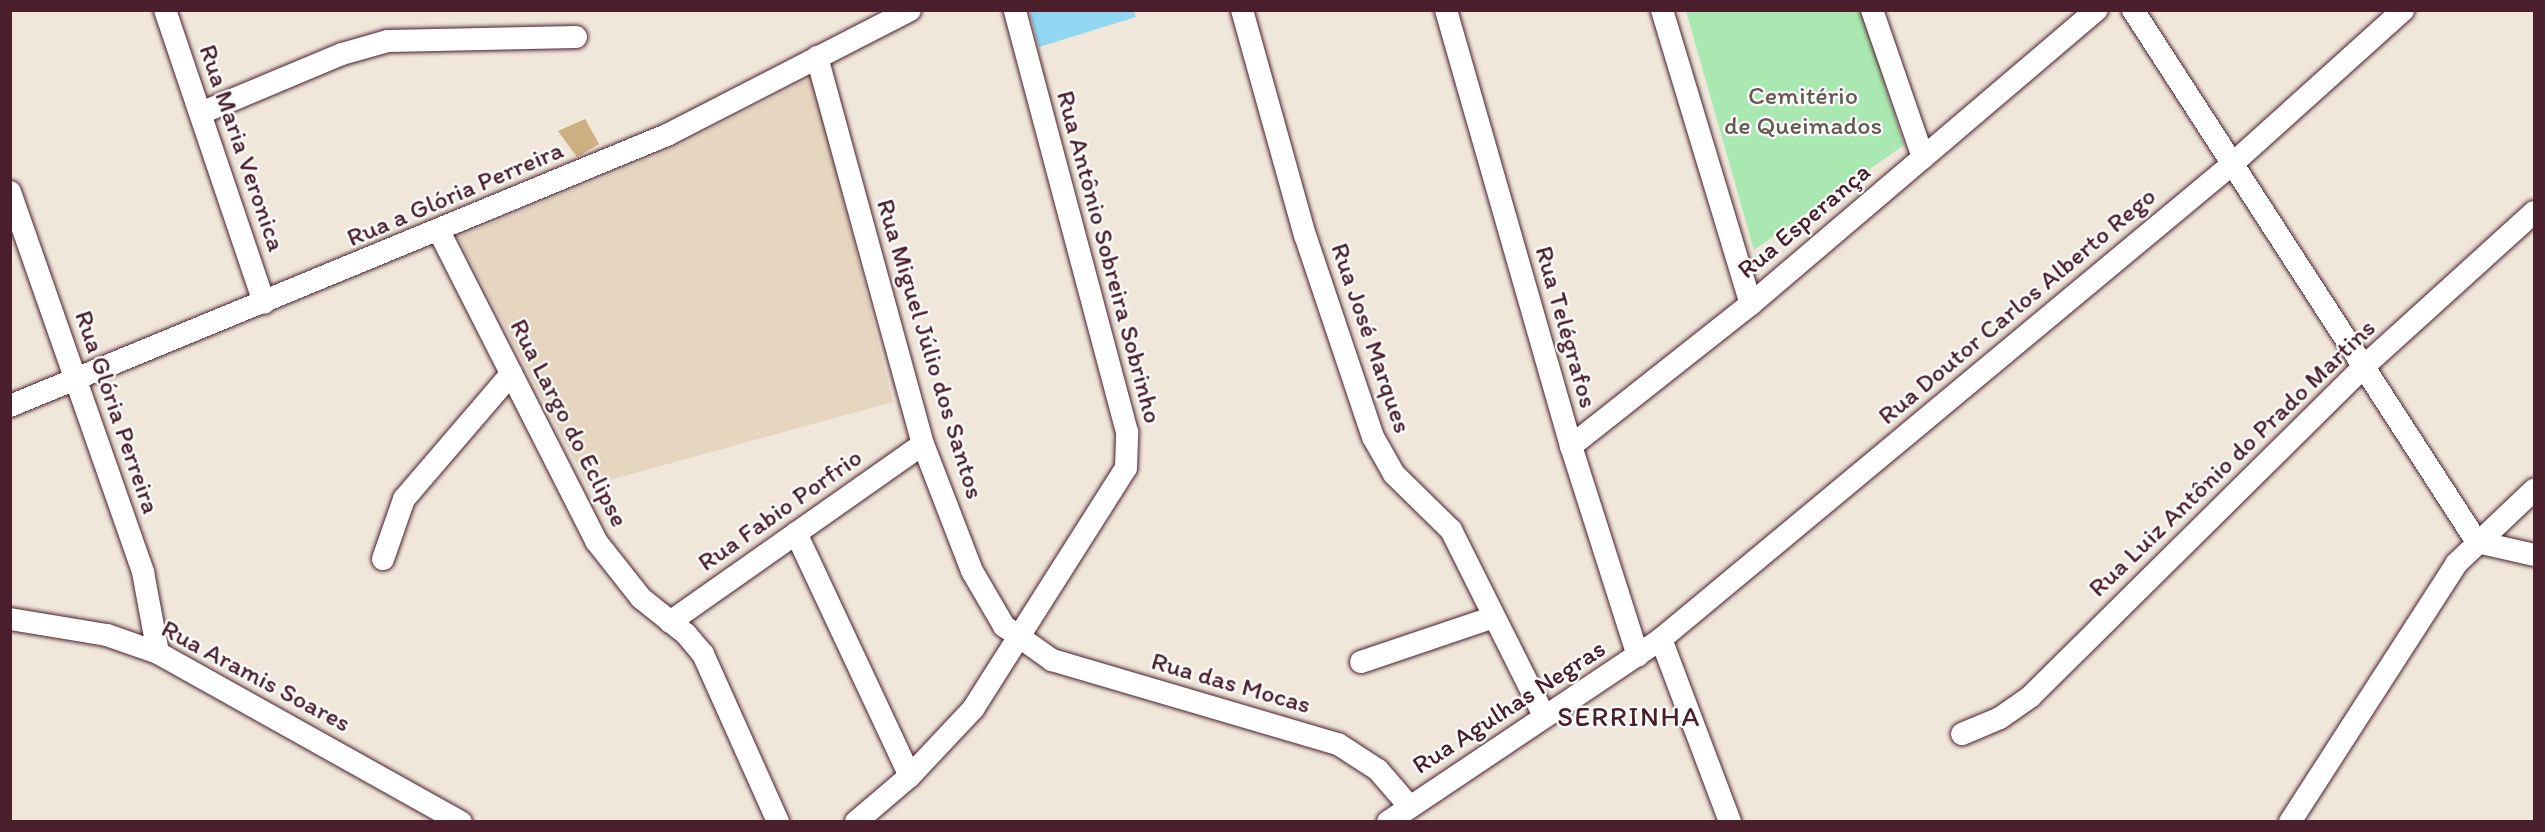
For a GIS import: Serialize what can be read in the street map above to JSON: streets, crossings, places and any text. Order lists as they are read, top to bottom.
{
  "streets": {
    "street": [
      "Rua Maria Veronica",
      "Rua a Glória Perreira",
      "Rua Esperança",
      "Rua Antônio Sobreira Sobrinho",
      "Rua Doutor Carlos Alberto Rego",
      "Rua Telégrafos",
      "Rua José Marques",
      "Rua Miguel Júlio dos Santos",
      "Rua Glória Perreira",
      "Rua Largo do Eclipse",
      "Rua Luiz Antônio do Prado Martins",
      "Rua Fabio Porfrio",
      "Rua Aramis Soares",
      "Rua das Mocas",
      "Rua Agulhas Negras"
    ]
  },
  "crossings": [
    ["Rua Maria Veronica", "Rua a Glória Perreira"],
    ["Rua a Glória Perreira", "Rua Miguel Júlio dos Santos"],
    ["Rua a Glória Perreira", "Rua Glória Perreira"],
    ["Rua a Glória Perreira", "Rua Largo do Eclipse"],
    ["Rua Esperança", "Rua Telégrafos"],
    ["Rua Antônio Sobreira Sobrinho", "Rua Miguel Júlio dos Santos"],
    ["Rua Antônio Sobreira Sobrinho", "Rua das Mocas"],
    ["Rua Doutor Carlos Alberto Rego", "Rua Agulhas Negras"],
    ["Rua Telégrafos", "Rua Agulhas Negras"],
    ["Rua José Marques", "Rua Agulhas Negras"],
    ["Rua Miguel Júlio dos Santos", "Rua Fabio Porfrio"],
    ["Rua Miguel Júlio dos Santos", "Rua das Mocas"],
    ["Rua Glória Perreira", "Rua Aramis Soares"],
    ["Rua Largo do Eclipse", "Rua Fabio Porfrio"],
    ["Rua das Mocas", "Rua Agulhas Negras"]
  ],
  "districts": ["SERRINHA"],
  "parks": ["Cemitério de Queimados"]
}
